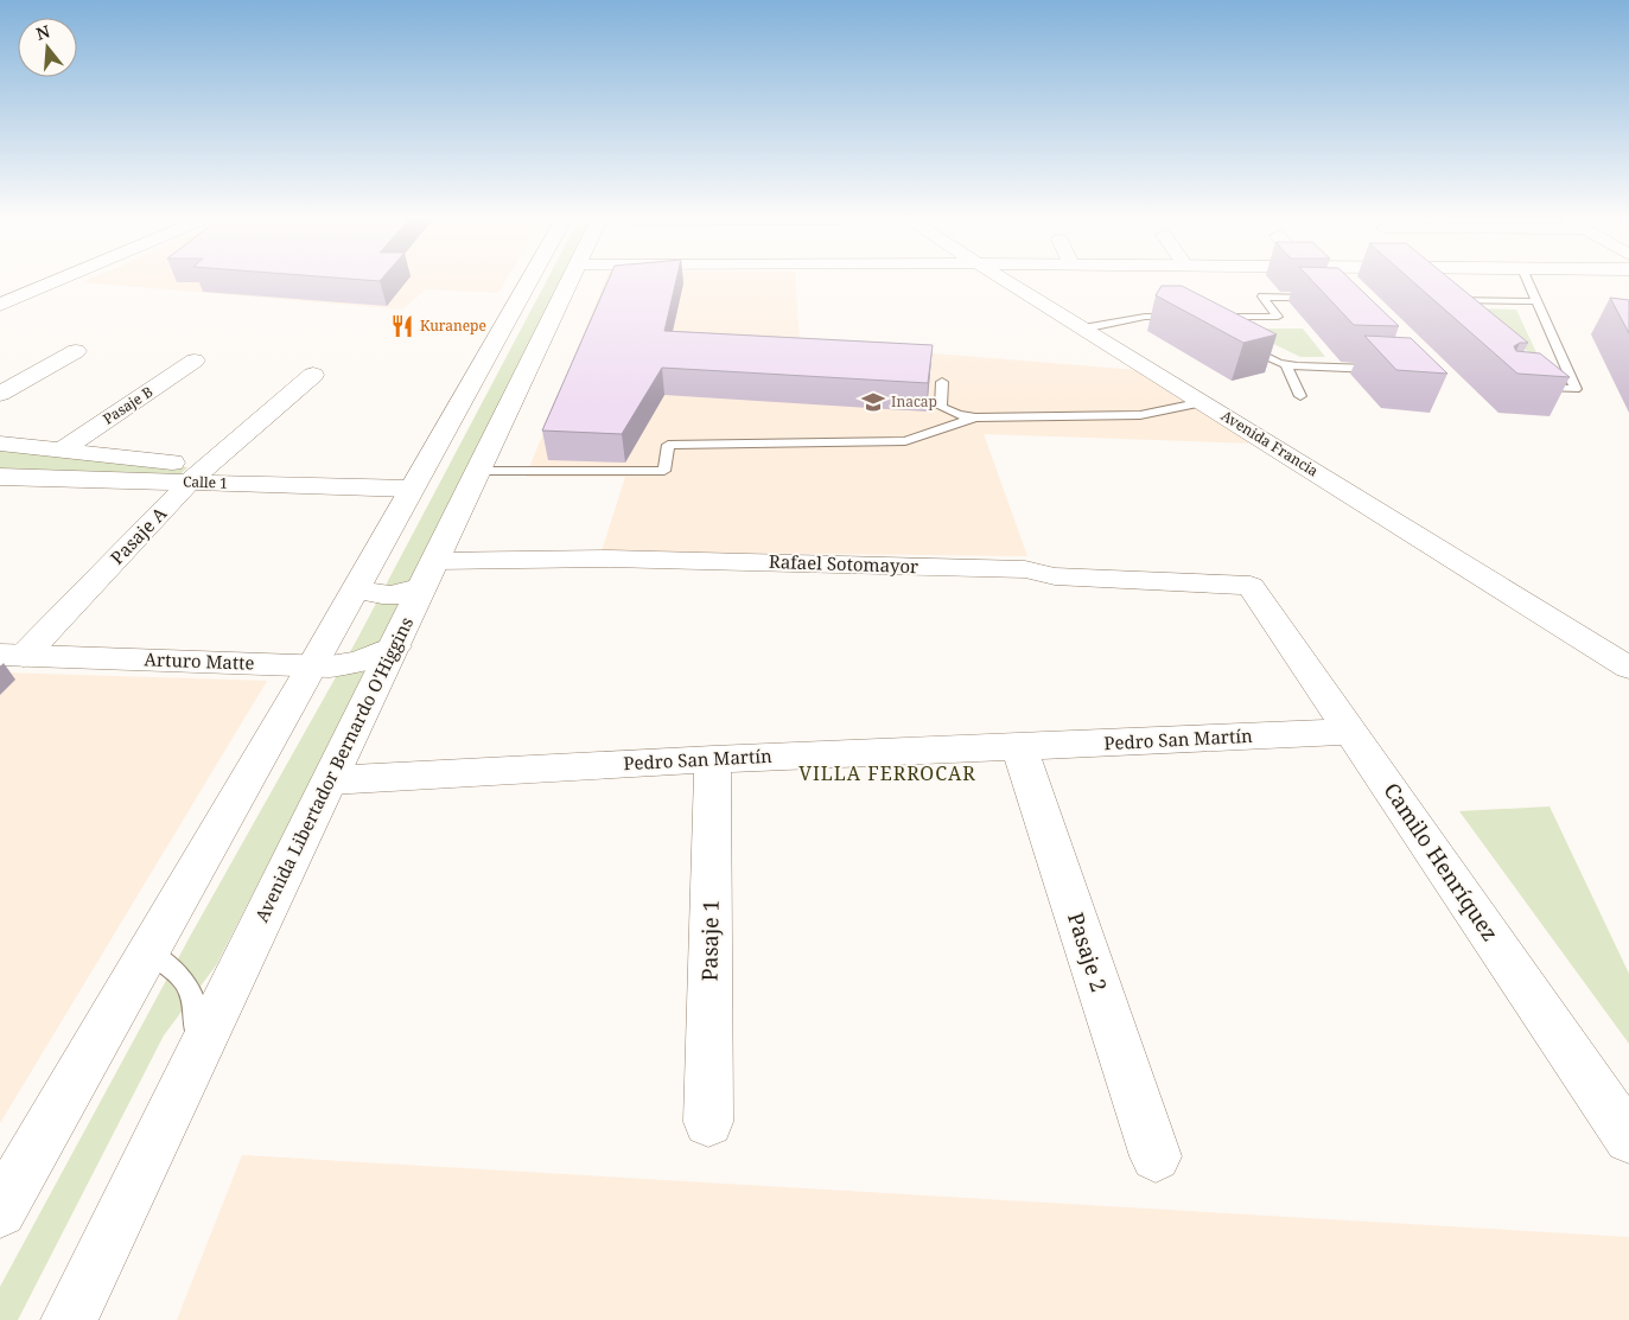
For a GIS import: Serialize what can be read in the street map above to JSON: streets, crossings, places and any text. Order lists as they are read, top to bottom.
{
  "streets": {
    "street": [
      "Pasaje B",
      "Avenida Francia",
      "Calle 1",
      "Pasaje A",
      "Rafael Sotomayor",
      "Arturo Matte",
      "Pedro San Martín",
      "Avenida Libertador Bernardo O'Higgins",
      "Camilo Henríquez",
      "Pasaje 1",
      "Pasaje 2"
    ]
  },
  "crossings": [
    ["Pasaje B", "Calle 1"],
    ["Calle 1", "Pasaje A"],
    ["Pasaje A", "Arturo Matte"],
    ["Rafael Sotomayor", "Avenida Libertador Bernardo O'Higgins"],
    ["Rafael Sotomayor", "Camilo Henríquez"],
    ["Arturo Matte", "Avenida Libertador Bernardo O'Higgins"],
    ["Pedro San Martín", "Avenida Libertador Bernardo O'Higgins"],
    ["Pedro San Martín", "Camilo Henríquez"],
    ["Pedro San Martín", "Pasaje 1"],
    ["Pedro San Martín", "Pasaje 2"]
  ],
  "districts": ["VILLA FERROCAR"],
  "places": {
    "restaurant": ["Kuranepe"],
    "school or university": ["Inacap"]
  },
  "north": "top"
}
